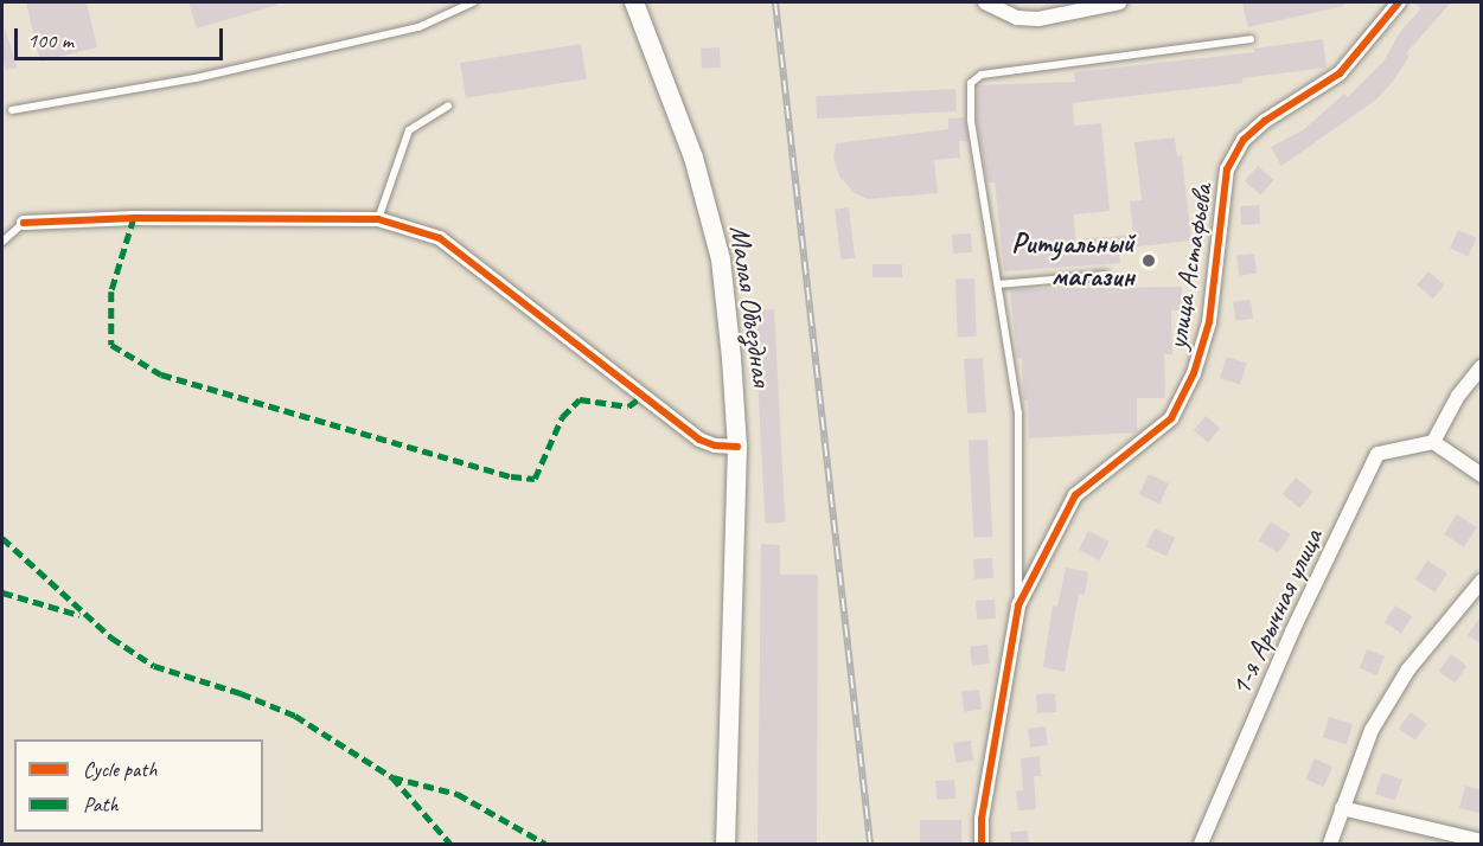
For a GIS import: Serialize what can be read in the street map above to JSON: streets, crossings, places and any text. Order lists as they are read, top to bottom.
{
  "streets": {
    "main road": ["Малая Объездная"],
    "street": ["улица Астафьева", "1-я Арычная улица"]
  },
  "places": ["Ритуальный магазин"],
  "legend": ["Cycle path", "Path"],
  "scale_bar": "100 m"
}
